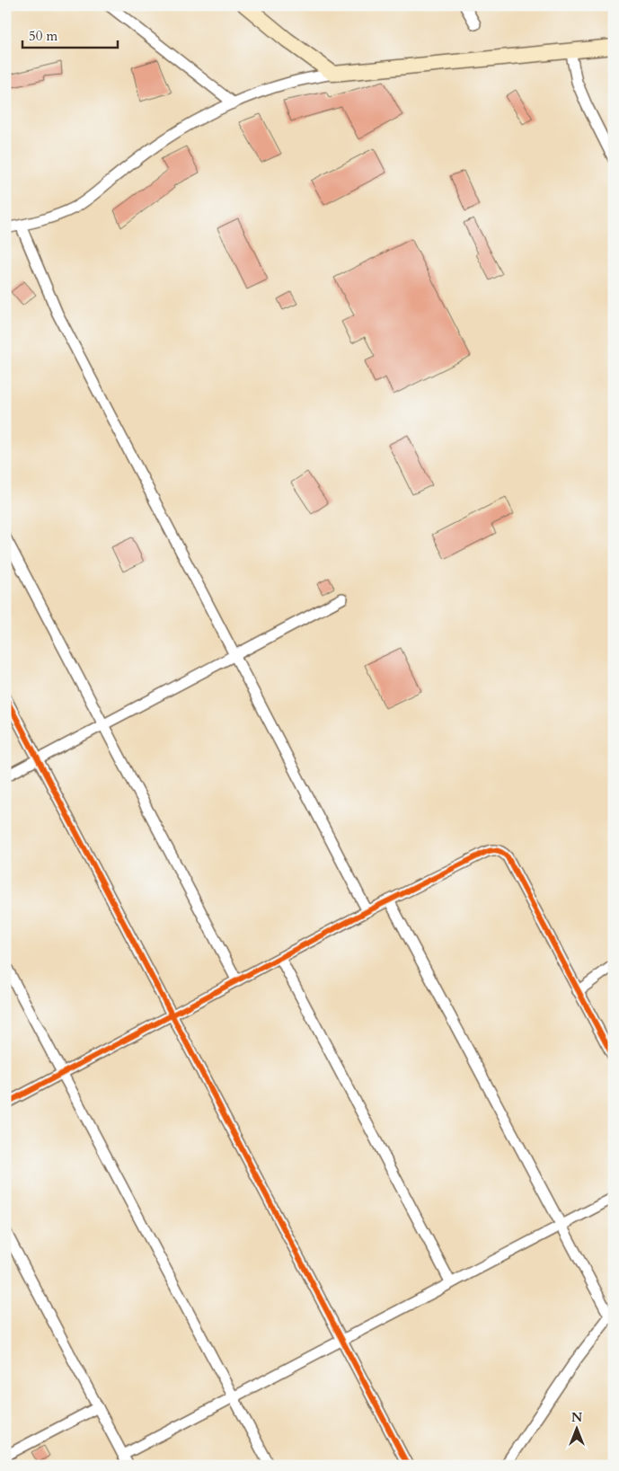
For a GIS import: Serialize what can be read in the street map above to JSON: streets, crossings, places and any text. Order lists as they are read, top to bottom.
{
  "scale_bar": "50 m",
  "north": "top"
}
